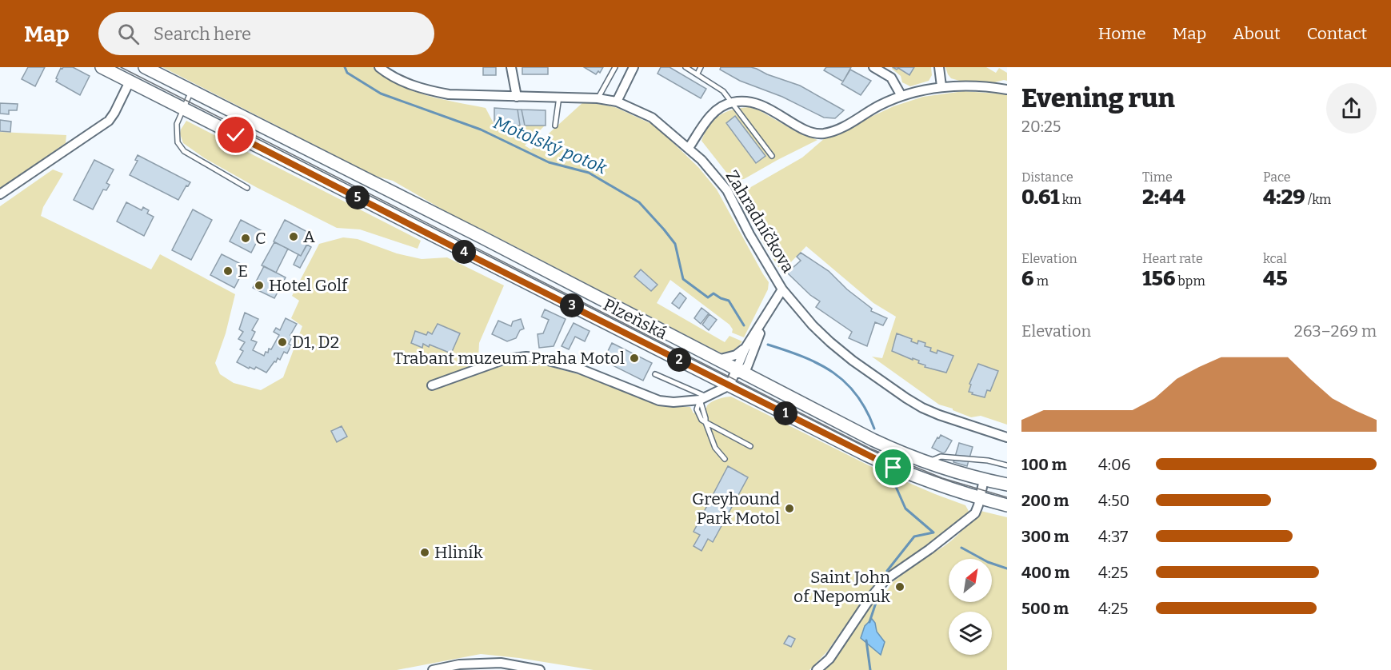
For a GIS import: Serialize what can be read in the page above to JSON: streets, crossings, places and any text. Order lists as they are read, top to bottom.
{
  "streets": {
    "main road": ["Plzeňská"],
    "street": ["Zahradníčkova"]
  },
  "water": ["Motolský potok"],
  "places": [
    "A",
    "C",
    "E",
    "Hotel Golf",
    "D1, D2",
    "Trabant muzeum Praha Motol",
    "Greyhound Park Motol",
    "Hliník",
    "Saint John of Nepomuk"
  ],
  "north": "top right",
  "page": {
    "header": "Map",
    "search": "Search here",
    "nav": [
      "Home",
      "Map",
      "About",
      "Contact"
    ],
    "heading": ["Evening run", "20:25"],
    "stats": [
      ["Distance", "0.61 km"],
      ["Time", "2:44"],
      ["Pace", "4:29 /km"],
      ["Elevation", "6 m"],
      ["Heart rate", "156 bpm"],
      ["kcal", "45"]
    ],
    "pins": [
      "5",
      "4",
      "3",
      "2",
      "1"
    ],
    "chart": ["Elevation", "263–269 m"],
    "list": [
      {
        "name": "100 m",
        "note": "4:06"
      },
      {
        "name": "200 m",
        "note": "4:50"
      },
      {
        "name": "300 m",
        "note": "4:37"
      },
      {
        "name": "400 m",
        "note": "4:25"
      },
      {
        "name": "500 m",
        "note": "4:25"
      }
    ]
  }
}
